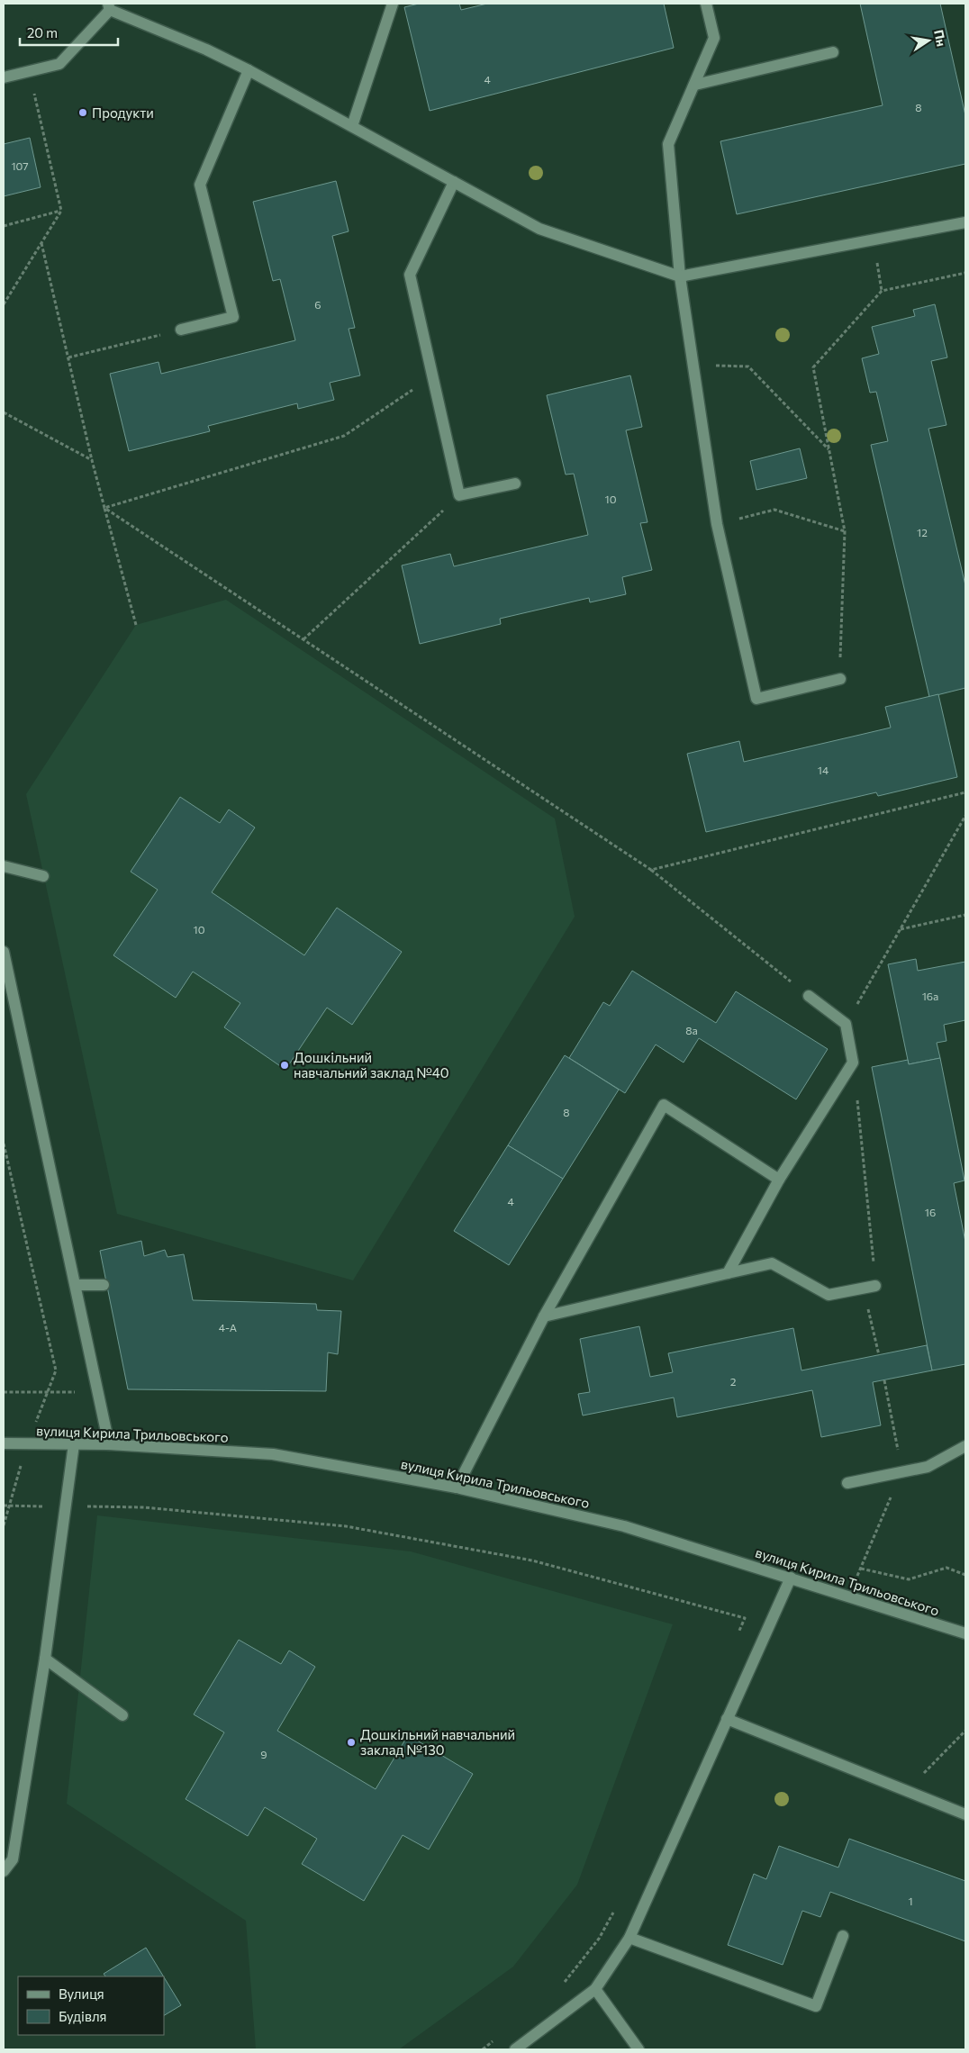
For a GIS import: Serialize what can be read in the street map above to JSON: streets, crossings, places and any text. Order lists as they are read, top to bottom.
{
  "streets": {
    "street": ["вулиця Кирила Трильовського"]
  },
  "places": ["Продукти", "Дошкільний навчальний заклад №40", "Дошкільний навчальний заклад №130"],
  "house_numbers": [
    "4",
    "8",
    "107",
    "6",
    "10",
    "12",
    "14",
    "10",
    "16а",
    "8а",
    "8",
    "4",
    "16",
    "4-А",
    "2",
    "9",
    "1"
  ],
  "legend": ["Вулиця", "Будівля"],
  "scale_bar": "20 m",
  "north": "right"
}
